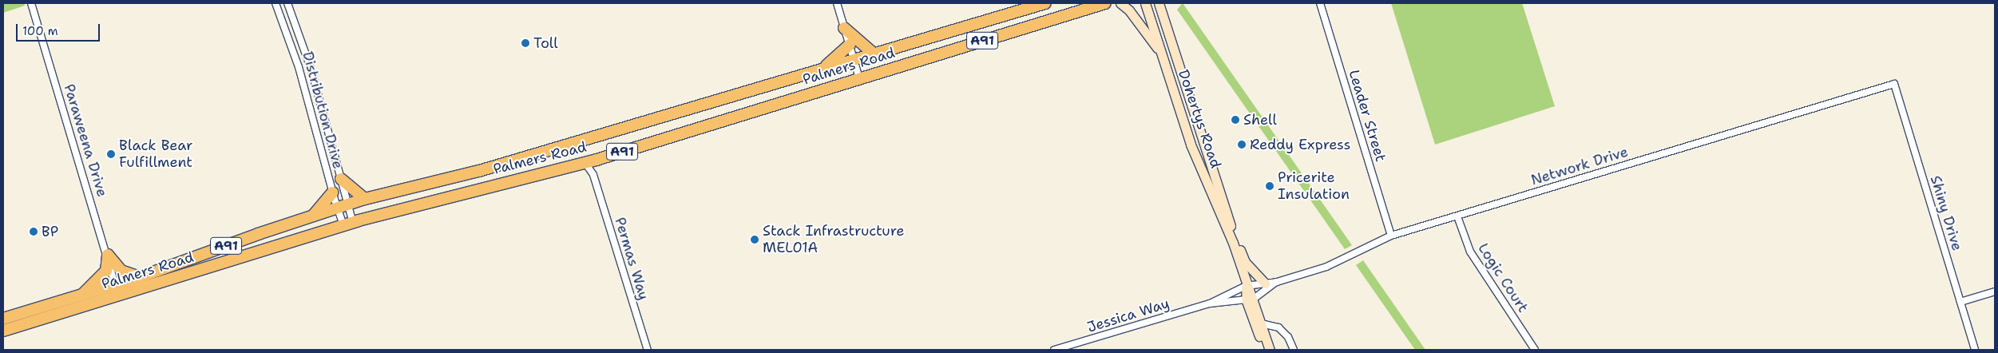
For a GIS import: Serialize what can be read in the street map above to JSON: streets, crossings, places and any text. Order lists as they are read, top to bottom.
{
  "streets": {
    "highway": ["A91", "Palmers Road"],
    "main road": ["Dohertys Road"],
    "street": [
      "Distribution Drive",
      "Leader Street",
      "Paraweena Drive",
      "Network Drive",
      "Shiny Drive",
      "Permas Way",
      "Logic Court",
      "Jessica Way"
    ]
  },
  "crossings": [
    ["Palmers Road", "Distribution Drive"],
    ["Palmers Road", "Paraweena Drive"],
    ["Palmers Road", "Permas Way"],
    ["Leader Street", "Network Drive"],
    ["Dohertys Road", "Network Drive"],
    ["Dohertys Road", "Jessica Way"],
    ["Network Drive", "Shiny Drive"],
    ["Network Drive", "Logic Court"],
    ["Network Drive", "Jessica Way"]
  ],
  "places": [
    "Toll",
    "Shell",
    "Reddy Express",
    "Black Bear Fulfillment",
    "Pricerite Insulation",
    "BP",
    "Stack Infrastructure MEL01A"
  ],
  "scale_bar": "100 m"
}
